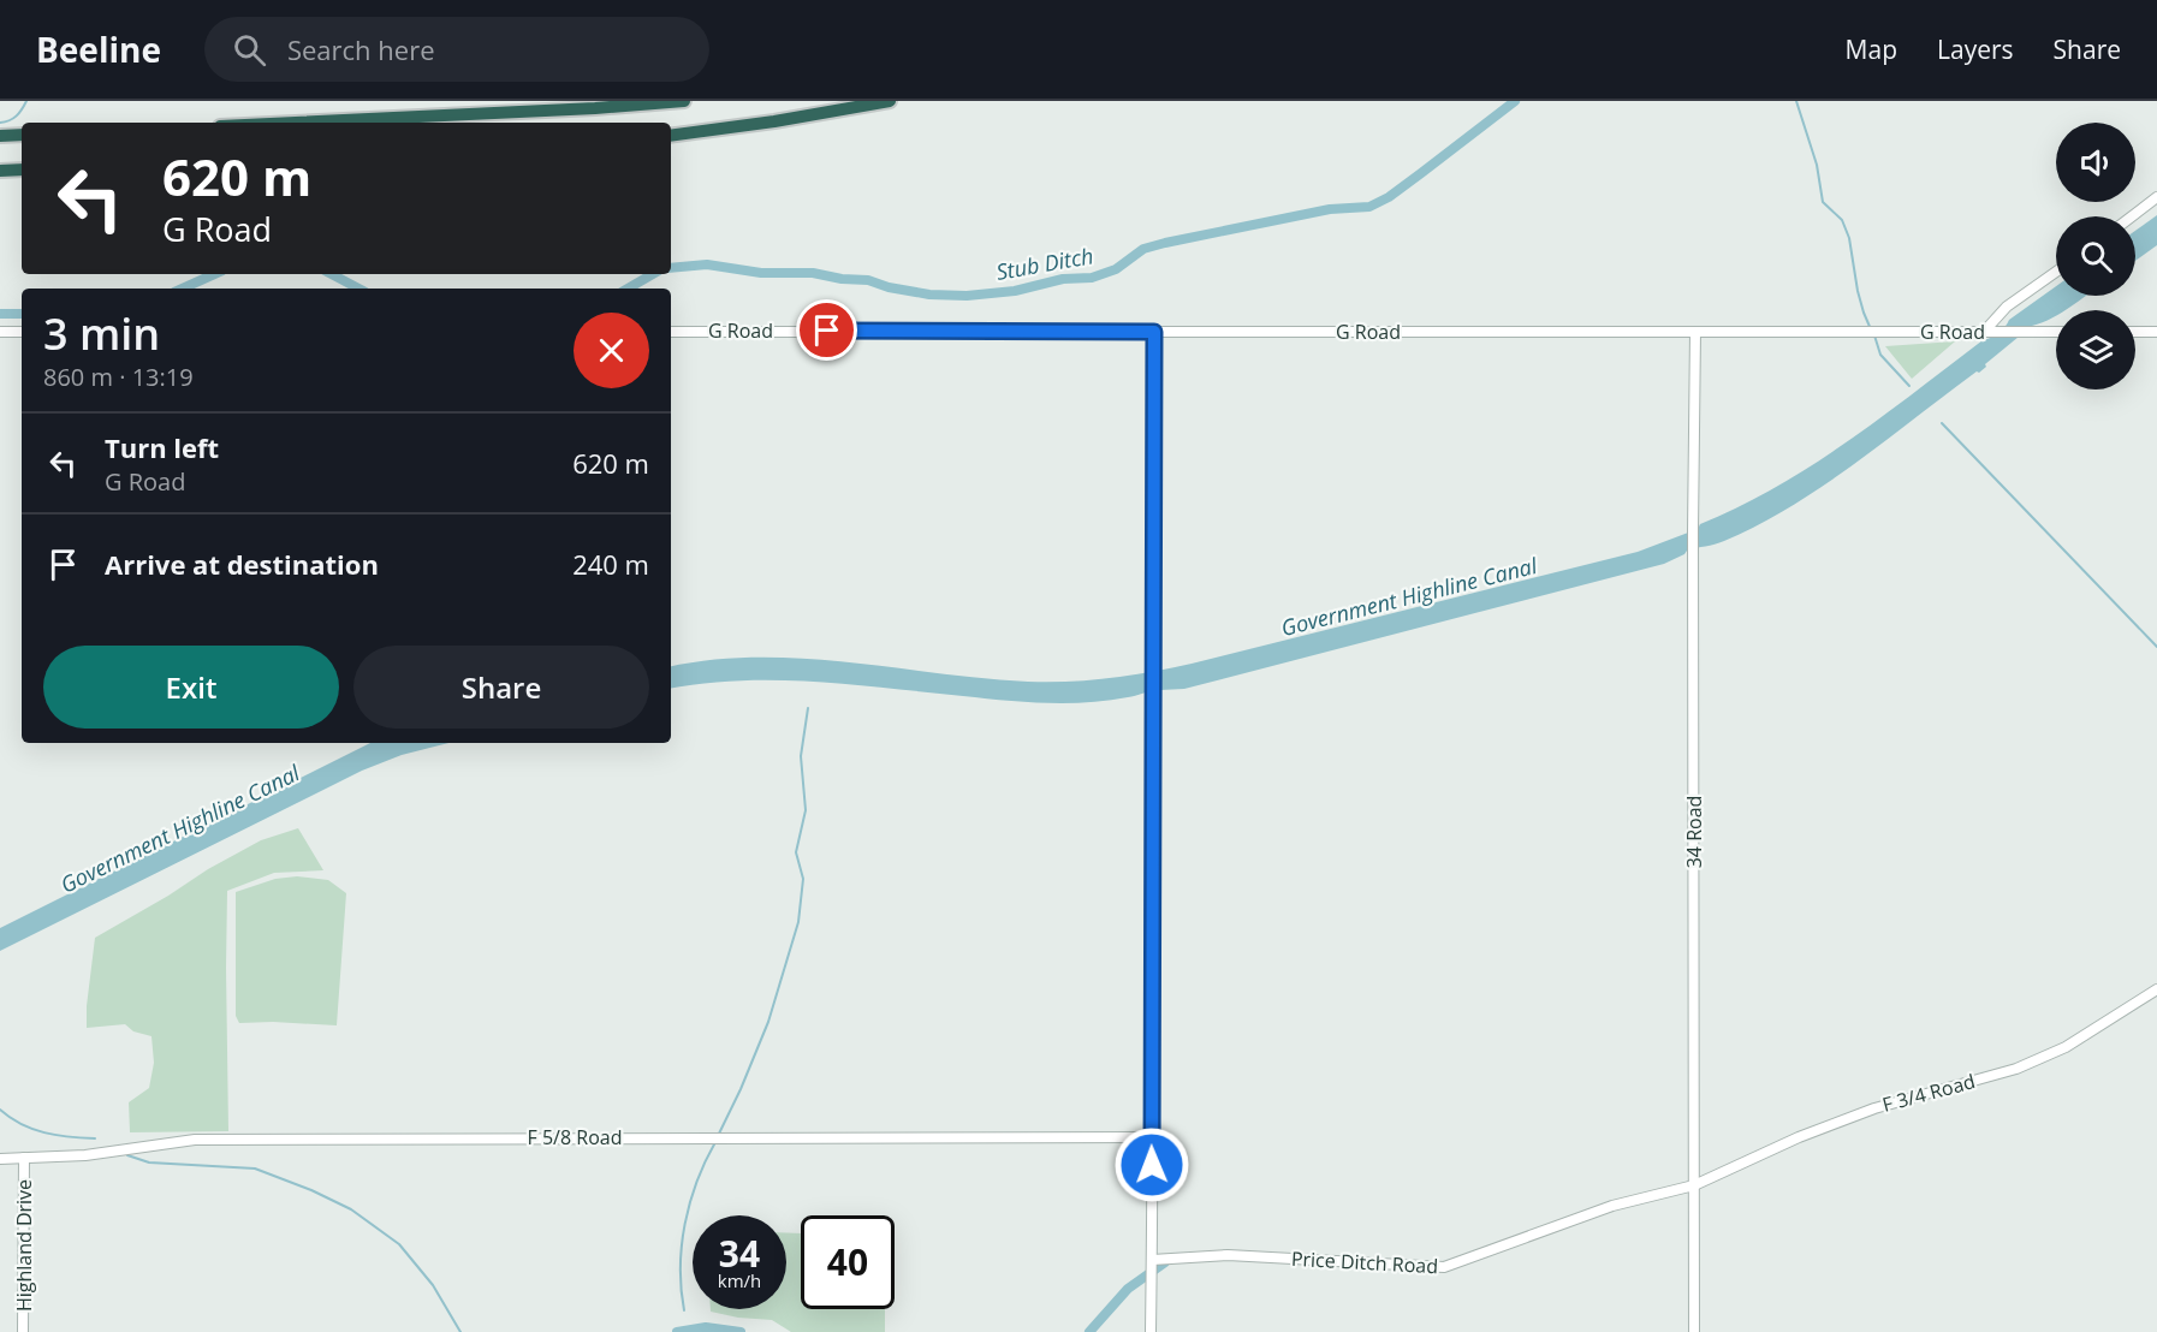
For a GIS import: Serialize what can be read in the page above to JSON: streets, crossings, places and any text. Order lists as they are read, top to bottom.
{
  "streets": {
    "street": [
      "G Road",
      "34 Road",
      "F 3/4 Road",
      "F 5/8 Road",
      "Highland Drive",
      "Price Ditch Road"
    ]
  },
  "crossings": [
    ["G Road", "34 Road"],
    ["34 Road", "F 3/4 Road"],
    ["34 Road", "Price Ditch Road"],
    ["F 3/4 Road", "Price Ditch Road"],
    ["F 5/8 Road", "Highland Drive"]
  ],
  "water": ["Stub Ditch", "Government Highline Canal"],
  "page": {
    "header": "Beeline",
    "search": "Search here",
    "nav": ["Map", "Layers", "Share"],
    "turn": ["620 m", "G Road"],
    "heading": ["3 min", "860 m · 13:19"],
    "list": [
      {
        "name": "Turn left",
        "note": "G Road",
        "value": "620 m"
      },
      {
        "name": "Arrive at destination",
        "value": "240 m"
      }
    ],
    "buttons": ["Exit", "Share"],
    "speed": "34 km/h",
    "limit": "40"
  }
}
